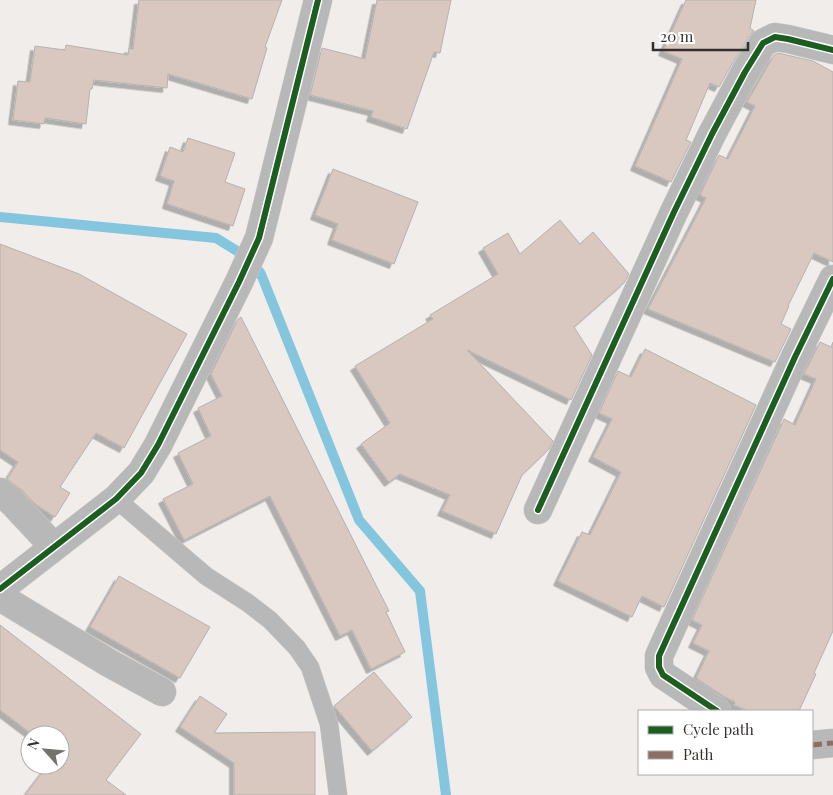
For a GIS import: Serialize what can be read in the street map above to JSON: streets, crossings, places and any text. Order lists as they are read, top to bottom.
{
  "legend": ["Cycle path", "Path"],
  "scale_bar": "20 m",
  "north": "top left"
}
